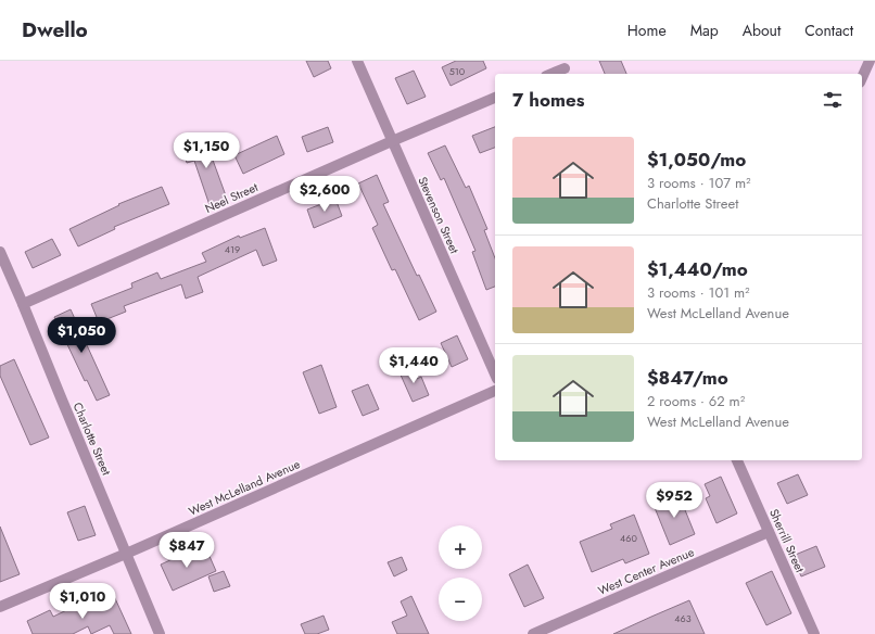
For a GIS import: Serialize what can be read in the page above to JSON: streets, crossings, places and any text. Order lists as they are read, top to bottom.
{
  "streets": {
    "street": [
      "Neel Street",
      "Stevenson Street",
      "Charlotte Street",
      "West McLelland Avenue",
      "Sherrill Street",
      "West Center Avenue"
    ]
  },
  "crossings": [
    ["Neel Street", "Stevenson Street"],
    ["Neel Street", "Charlotte Street"],
    ["Charlotte Street", "West McLelland Avenue"],
    ["Sherrill Street", "West Center Avenue"]
  ],
  "house_numbers": [
    "510",
    "419",
    "460",
    "463"
  ],
  "page": {
    "header": "Dwello",
    "nav": [
      "Home",
      "Map",
      "About",
      "Contact"
    ],
    "heading": "7 homes",
    "list": [
      {
        "name": "$1,050/mo",
        "note": "3 rooms · 107 m² · Charlotte Street"
      },
      {
        "name": "$1,440/mo",
        "note": "3 rooms · 101 m² · West McLelland Avenue"
      },
      {
        "name": "$847/mo",
        "note": "2 rooms · 62 m² · West McLelland Avenue"
      }
    ],
    "price": [
      "$1,150",
      "$2,600",
      "$1,050",
      "$1,440",
      "$952",
      "$847",
      "$1,010"
    ],
    "map_buttons": ["+", "−"]
  }
}
